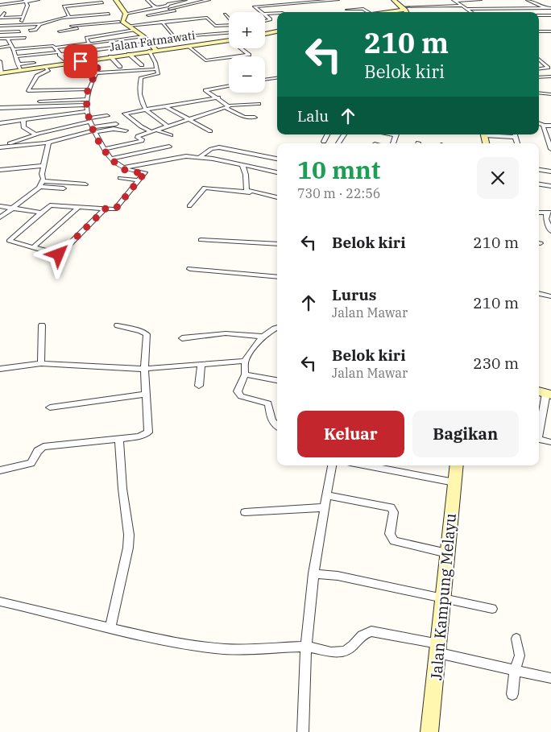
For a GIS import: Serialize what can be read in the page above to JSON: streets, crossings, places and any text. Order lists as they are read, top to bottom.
{
  "streets": {
    "street": ["Jalan Fatmawati", "Jalan Kampung Melayu"]
  },
  "page": {
    "map_buttons": ["+", "−"],
    "turn": ["210 m", "Belok kiri"],
    "then": "Lalu",
    "heading": ["10 mnt", "730 m · 22:56"],
    "list": [
      {
        "name": "Belok kiri",
        "value": "210 m"
      },
      {
        "name": "Lurus",
        "note": "Jalan Mawar",
        "value": "210 m"
      },
      {
        "name": "Belok kiri",
        "note": "Jalan Mawar",
        "value": "230 m"
      }
    ],
    "buttons": ["Keluar", "Bagikan"]
  }
}
